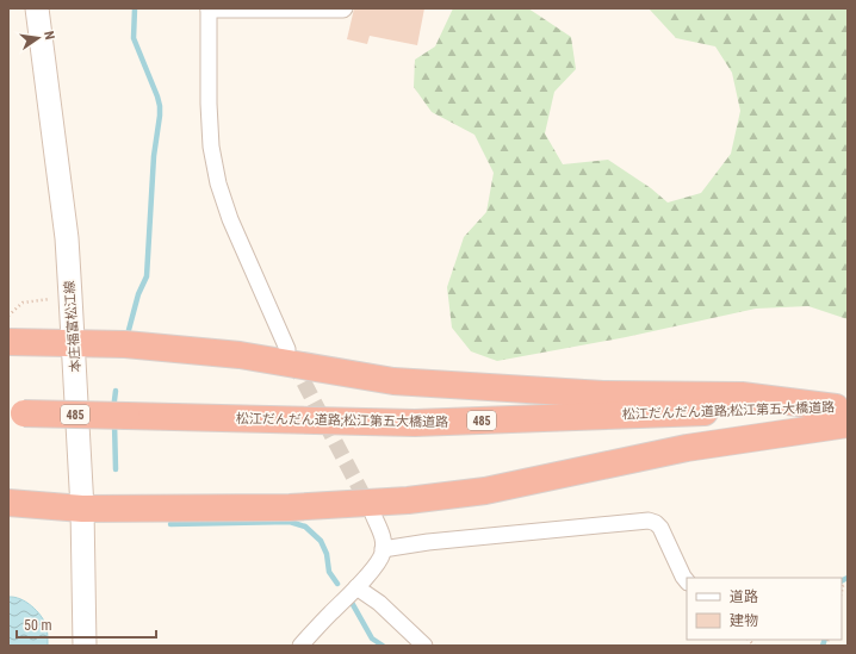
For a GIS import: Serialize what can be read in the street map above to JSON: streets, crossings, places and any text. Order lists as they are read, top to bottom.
{
  "streets": {
    "highway": ["松江だんだん道路;松江第五大橋道路", "485"],
    "main road": ["本庄福富松江線"]
  },
  "legend": ["道路", "建物"],
  "scale_bar": "50 m",
  "north": "right"
}
